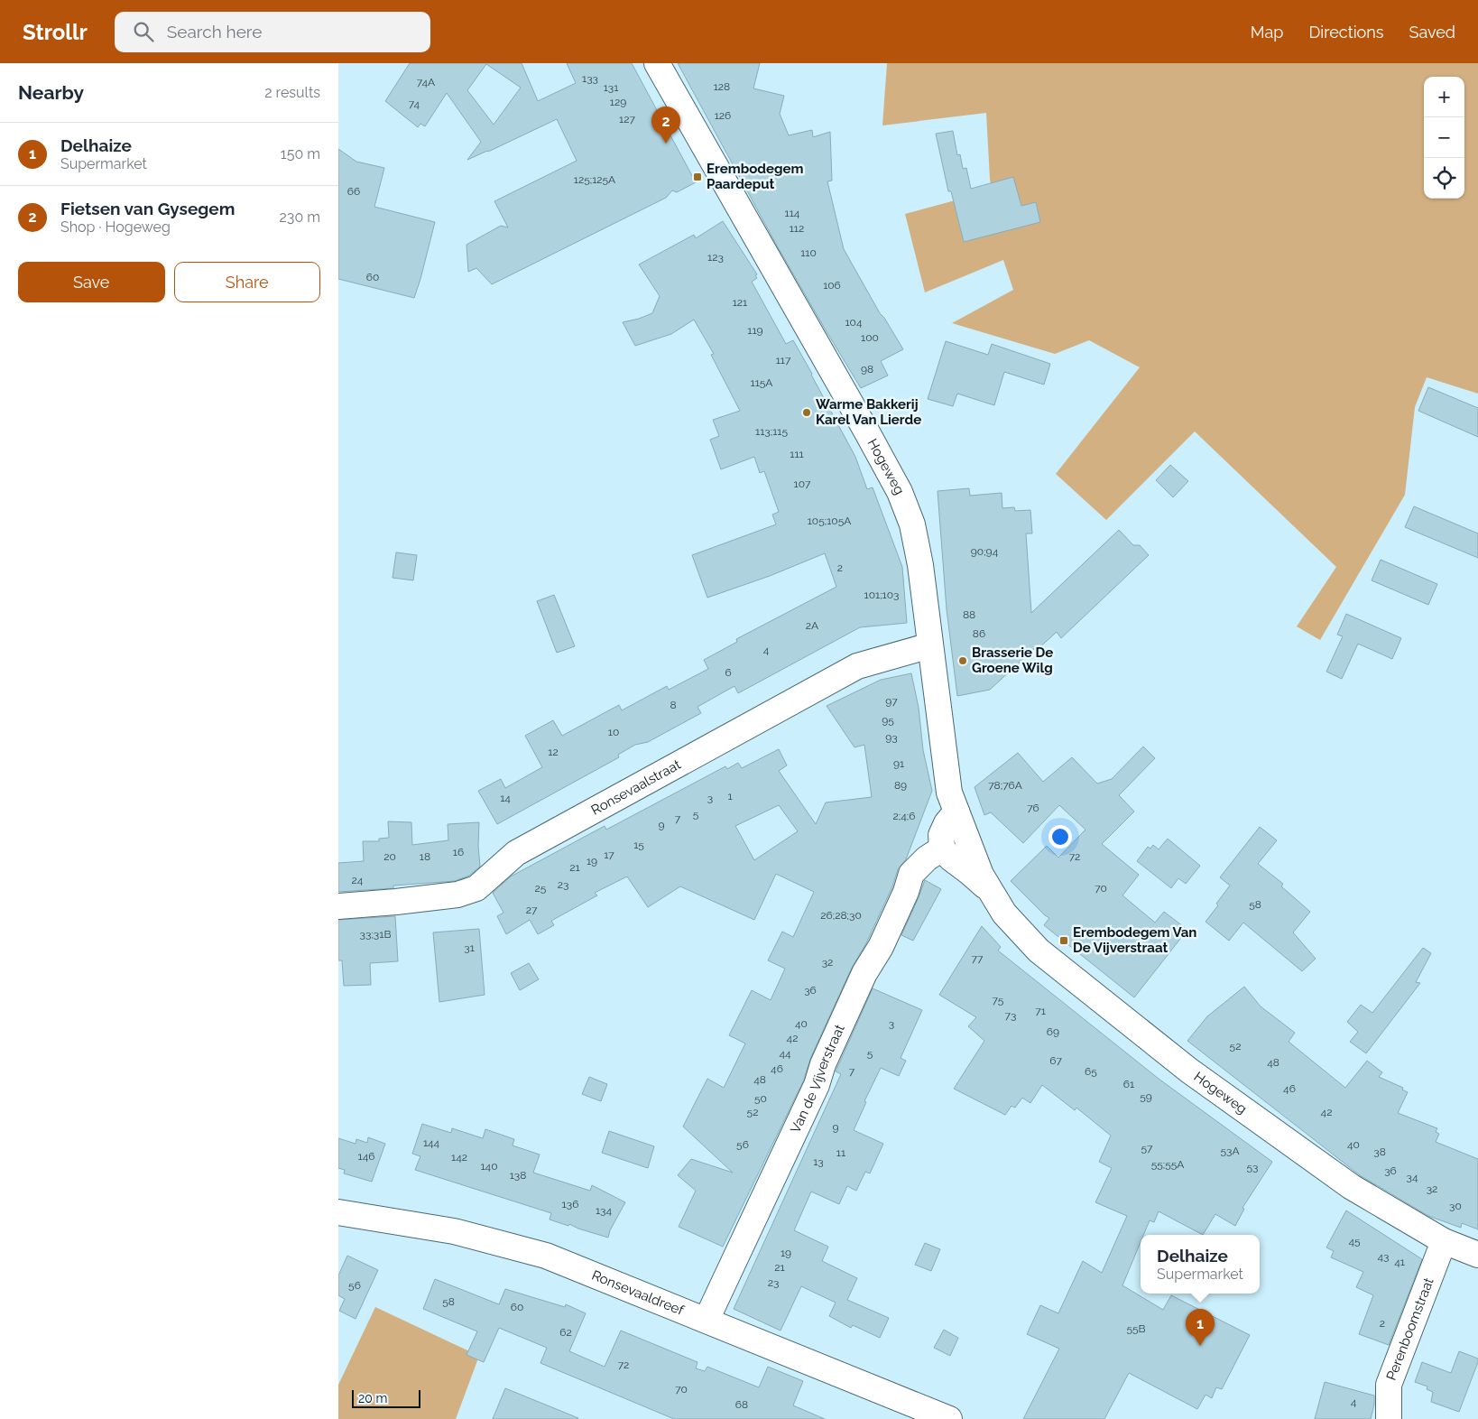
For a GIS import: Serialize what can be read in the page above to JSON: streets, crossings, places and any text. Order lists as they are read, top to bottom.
{
  "streets": {
    "street": [
      "Hogeweg",
      "Ronsevaalstraat",
      "Van de Vijverstraat",
      "Ronsevaaldreef",
      "Perenboomstraat"
    ]
  },
  "crossings": [
    ["Hogeweg", "Ronsevaalstraat"],
    ["Hogeweg", "Van de Vijverstraat"],
    ["Hogeweg", "Perenboomstraat"],
    ["Van de Vijverstraat", "Ronsevaaldreef"]
  ],
  "places": {
    "transit": ["Erembodegem Paardeput", "Erembodegem Van De Vijverstraat"],
    "other": ["Warme Bakkerij Karel Van Lierde", "Brasserie De Groene Wilg"]
  },
  "house_numbers": [
    "133",
    "74A",
    "128",
    "131",
    "129",
    "74",
    "126",
    "127",
    "125;125A",
    "66",
    "114",
    "112",
    "110",
    "123",
    "60",
    "106",
    "121",
    "104",
    "119",
    "100",
    "117",
    "98",
    "115A",
    "113;115",
    "111",
    "107",
    "105;105A",
    "90;94",
    "2",
    "101;103",
    "88",
    "2A",
    "86",
    "4",
    "6",
    "97",
    "8",
    "95",
    "10",
    "93",
    "12",
    "91",
    "89",
    "78;76A",
    "1",
    "14",
    "3",
    "76",
    "5",
    "2;4;6",
    "7",
    "9",
    "15",
    "16",
    "17",
    "20",
    "18",
    "72",
    "19",
    "21",
    "24",
    "23",
    "25",
    "70",
    "58",
    "27",
    "26;28;30",
    "33;31B",
    "31",
    "77",
    "32",
    "36",
    "75",
    "71",
    "73",
    "40",
    "3",
    "69",
    "42",
    "52",
    "44",
    "5",
    "67",
    "48",
    "46",
    "7",
    "65",
    "48",
    "61",
    "46",
    "59",
    "50",
    "52",
    "42",
    "9",
    "144",
    "56",
    "40",
    "57",
    "53A",
    "38",
    "11",
    "146",
    "142",
    "13",
    "55;55A",
    "140",
    "53",
    "36",
    "138",
    "34",
    "32",
    "136",
    "30",
    "134",
    "45",
    "19",
    "43",
    "41",
    "21",
    "23",
    "56",
    "58",
    "60",
    "2",
    "55B",
    "62",
    "72",
    "70",
    "4",
    "68"
  ],
  "scale_bar": "20 m",
  "page": {
    "header": "Strollr",
    "search": "Search here",
    "nav": ["Map", "Directions", "Saved"],
    "heading": ["Nearby", "2 results"],
    "map_buttons": ["+", "−"],
    "pins": ["2", "1"],
    "list": [
      {
        "mark": "1",
        "name": "Delhaize",
        "note": "Supermarket",
        "value": "150 m"
      },
      {
        "mark": "2",
        "name": "Fietsen van Gysegem",
        "note": "Shop · Hogeweg",
        "value": "230 m"
      }
    ],
    "buttons": ["Save", "Share"],
    "popup": ["Delhaize", "Supermarket"],
    "scale": "20 m"
  }
}
